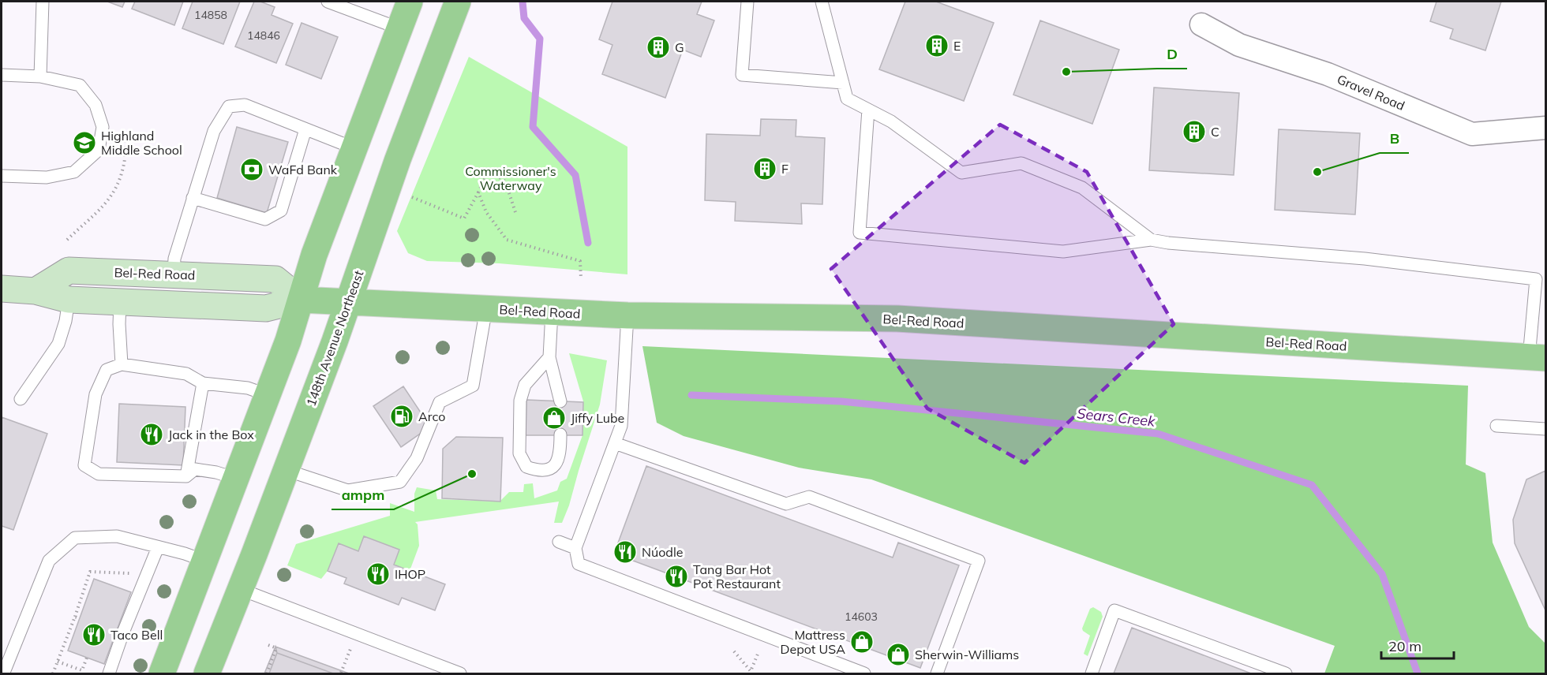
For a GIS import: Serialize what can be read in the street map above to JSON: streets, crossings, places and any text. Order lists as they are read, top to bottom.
{
  "streets": {
    "main road": ["Bel-Red Road", "148th Avenue Northeast"],
    "street": ["Gravel Road"]
  },
  "crossings": [
    ["Bel-Red Road", "148th Avenue Northeast"]
  ],
  "water": ["Sears Creek"],
  "parks": ["Commissioner's Waterway"],
  "places": {
    "building": [
      "E",
      "G",
      "C",
      "F"
    ],
    "other": ["D", "B", "ampm"],
    "school or university": ["Highland Middle School"],
    "bank": ["WaFd Bank"],
    "fuel station": ["Arco"],
    "shop": ["Jiffy Lube", "Mattress Depot USA", "Sherwin-Williams"],
    "restaurant": [
      "Jack in the Box",
      "Núodle",
      "IHOP",
      "Tang Bar Hot Pot Restaurant",
      "Taco Bell"
    ]
  },
  "house_numbers": ["14858", "14846", "14603"],
  "scale_bar": "20 m"
}
